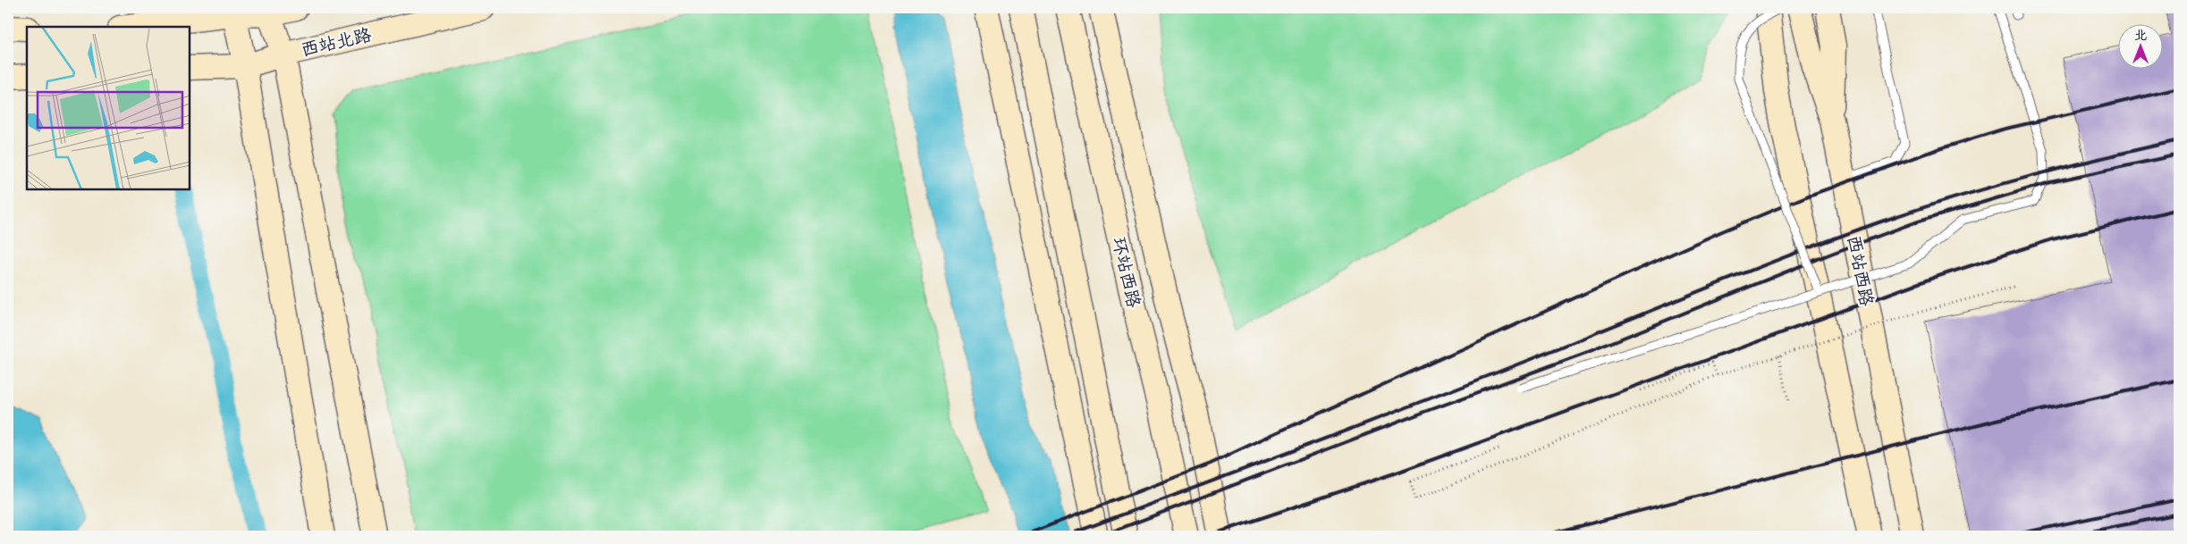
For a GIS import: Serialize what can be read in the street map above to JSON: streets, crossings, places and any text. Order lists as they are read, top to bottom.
{
  "streets": {
    "main road": ["西站北路", "西站西路", "环站西路"]
  },
  "north": "top"
}
